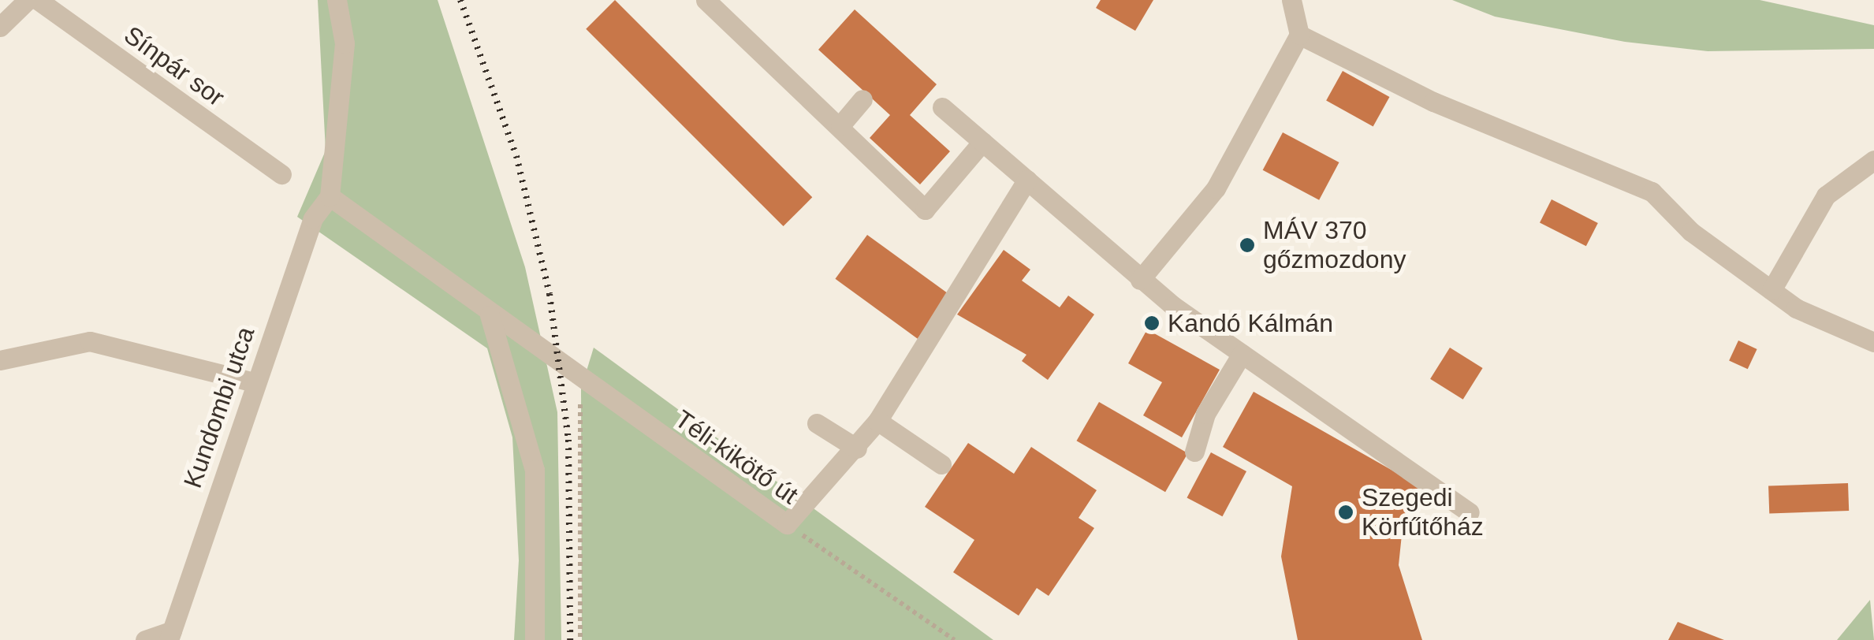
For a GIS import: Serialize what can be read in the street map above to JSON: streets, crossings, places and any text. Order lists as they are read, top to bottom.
{
  "streets": {
    "street": ["Sínpár sor", "Kundombi utca", "Téli-kikötő út"]
  },
  "crossings": [
    ["Kundombi utca", "Téli-kikötő út"]
  ],
  "places": ["MÁV 370 gőzmozdony", "Kandó Kálmán", "Szegedi Körfűtőház"]
}
